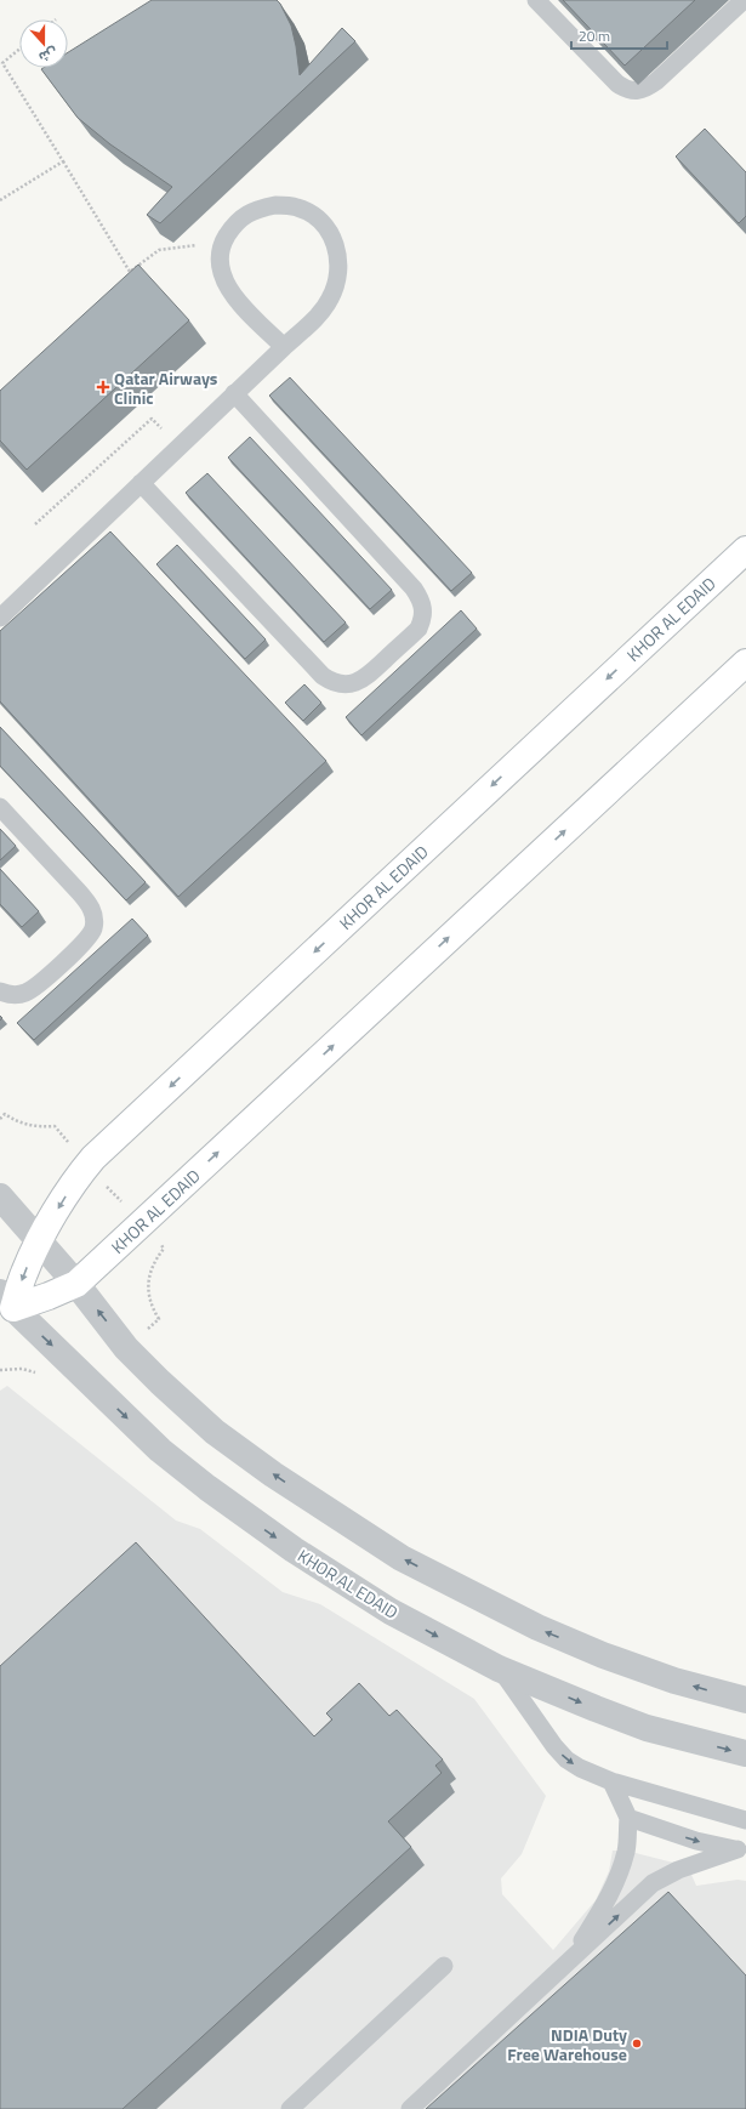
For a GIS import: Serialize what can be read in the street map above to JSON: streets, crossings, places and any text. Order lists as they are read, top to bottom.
{
  "streets": {
    "main road": ["KHOR AL EDAID"]
  },
  "places": {
    "health": ["Qatar Airways Clinic"],
    "other": ["NDIA Duty Free Warehouse"]
  },
  "scale_bar": "20 m",
  "north": "bottom"
}
